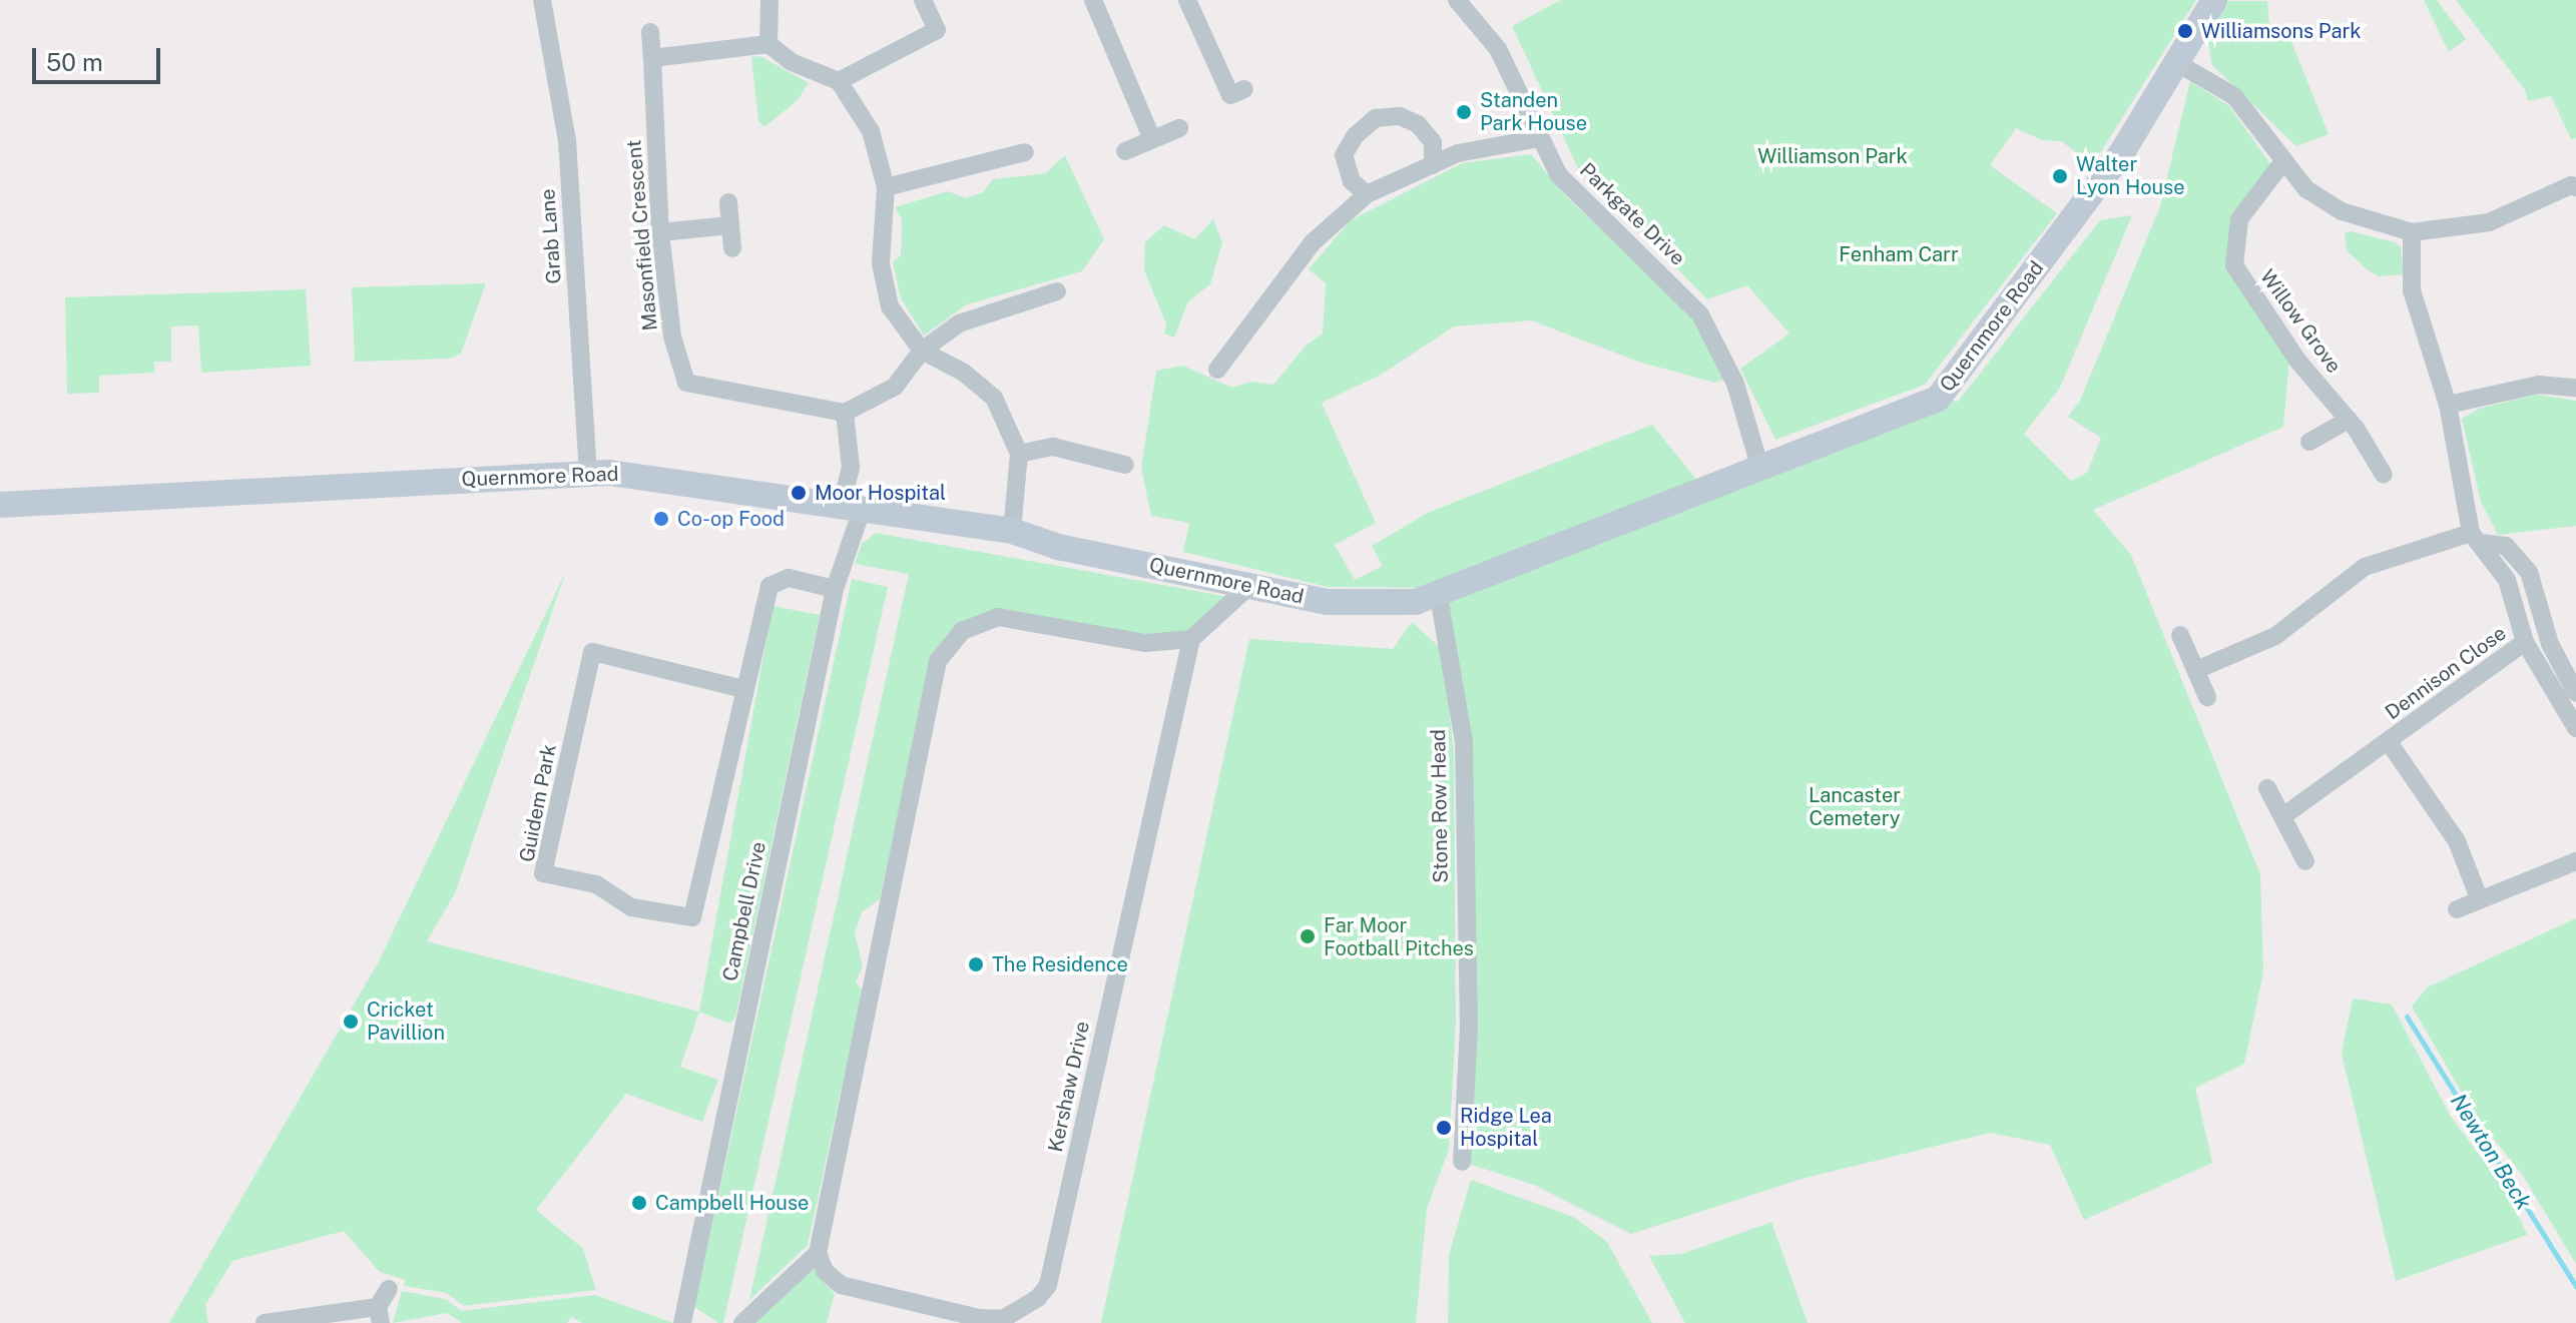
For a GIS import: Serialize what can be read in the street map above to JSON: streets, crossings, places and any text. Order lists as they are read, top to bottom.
{
  "streets": {
    "street": [
      "Parkgate Drive",
      "Masonfield Crescent",
      "Grab Lane",
      "Willow Grove",
      "Quernmore Road",
      "Dennison Close",
      "Guidem Park",
      "Stone Row Head",
      "Campbell Drive",
      "Kershaw Drive"
    ]
  },
  "crossings": [
    ["Parkgate Drive", "Quernmore Road"],
    ["Grab Lane", "Quernmore Road"],
    ["Quernmore Road", "Stone Row Head"],
    ["Quernmore Road", "Campbell Drive"],
    ["Guidem Park", "Campbell Drive"]
  ],
  "water": ["Newton Beck"],
  "parks": ["Williamson Park", "Fenham Carr", "Lancaster Cemetery"],
  "places": [
    "Williamsons Park",
    "Standen Park House",
    "Walter Lyon House",
    "Moor Hospital",
    "Co-op Food",
    "Far Moor Football Pitches",
    "The Residence",
    "Cricket Pavillion",
    "Ridge Lea Hospital",
    "Campbell House"
  ],
  "scale_bar": "50 m"
}
